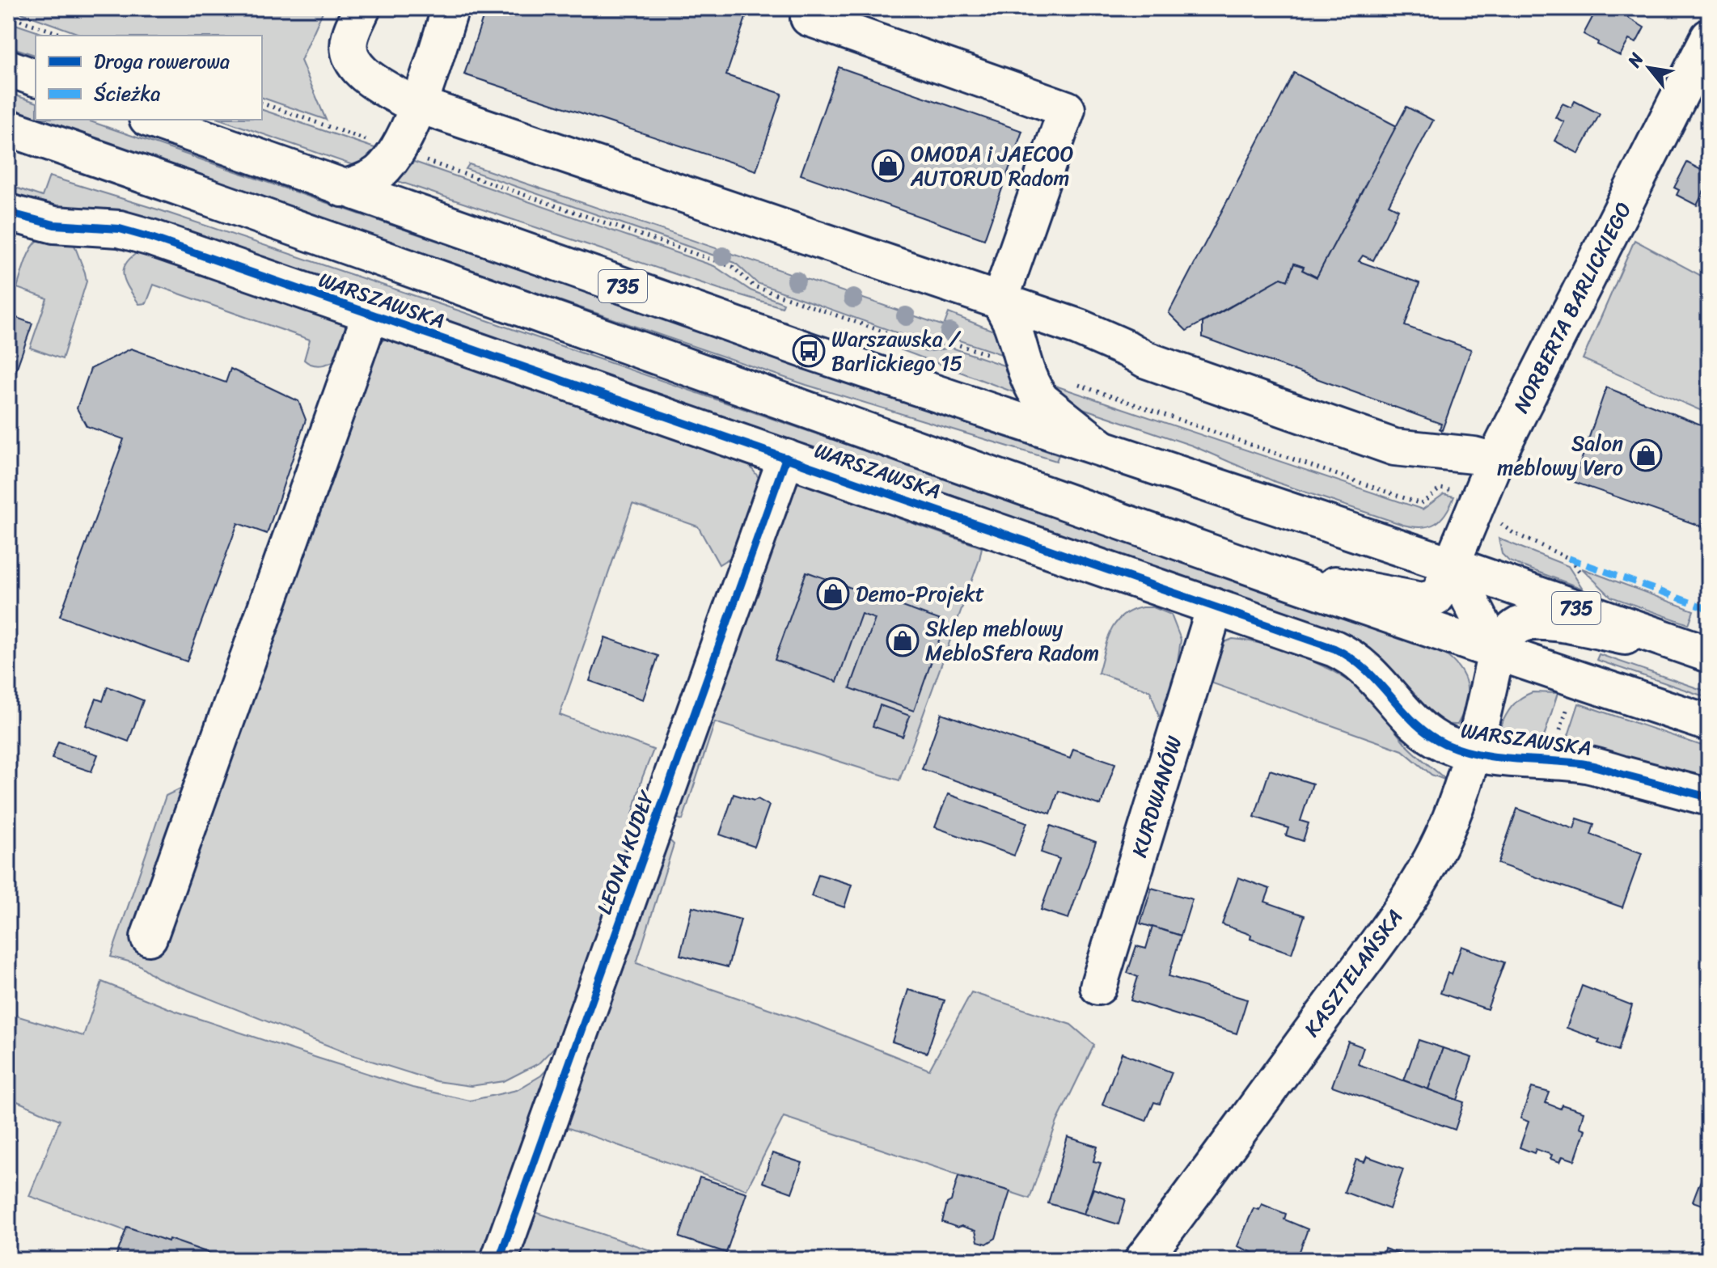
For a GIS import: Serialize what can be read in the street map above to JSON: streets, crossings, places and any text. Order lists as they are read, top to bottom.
{
  "streets": {
    "street": [
      "735",
      "WARSZAWSKA",
      "NORBERTA BARLICKIEGO",
      "KURDWANÓW",
      "LEONA KUDŁY",
      "KASZTELAŃSKA"
    ]
  },
  "crossings": [
    ["735", "NORBERTA BARLICKIEGO"],
    ["735", "KASZTELAŃSKA"],
    ["WARSZAWSKA", "NORBERTA BARLICKIEGO"],
    ["WARSZAWSKA", "KURDWANÓW"],
    ["WARSZAWSKA", "LEONA KUDŁY"],
    ["WARSZAWSKA", "KASZTELAŃSKA"]
  ],
  "places": {
    "shop": [
      "OMODA i JAECOO AUTORUD Radom",
      "Salon meblowy Vero",
      "Demo-Projekt",
      "Sklep meblowy MebloSfera Radom"
    ],
    "bus stop": ["Warszawska / Barlickiego 15"]
  },
  "legend": ["Droga rowerowa", "Ścieżka"],
  "north": "top left"
}
